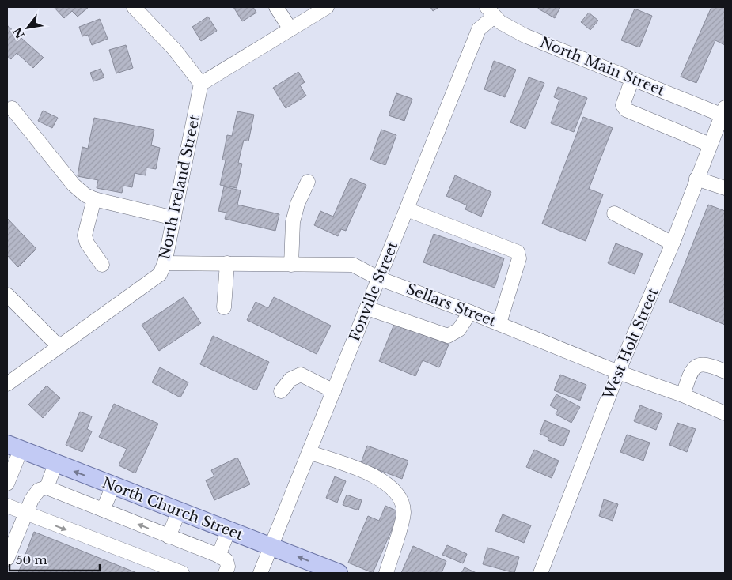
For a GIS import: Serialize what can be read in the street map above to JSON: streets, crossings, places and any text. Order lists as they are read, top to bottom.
{
  "streets": {
    "main road": ["North Church Street"],
    "street": [
      "North Main Street",
      "North Ireland Street",
      "Fonville Street",
      "Sellars Street",
      "West Holt Street"
    ]
  },
  "crossings": [
    ["North Main Street", "Fonville Street"],
    ["North Main Street", "West Holt Street"],
    ["North Ireland Street", "Sellars Street"],
    ["Fonville Street", "Sellars Street"],
    ["Fonville Street", "North Church Street"],
    ["Sellars Street", "West Holt Street"]
  ],
  "one_way": ["North Church Street"],
  "scale_bar": "50 m",
  "north": "bottom left"
}
